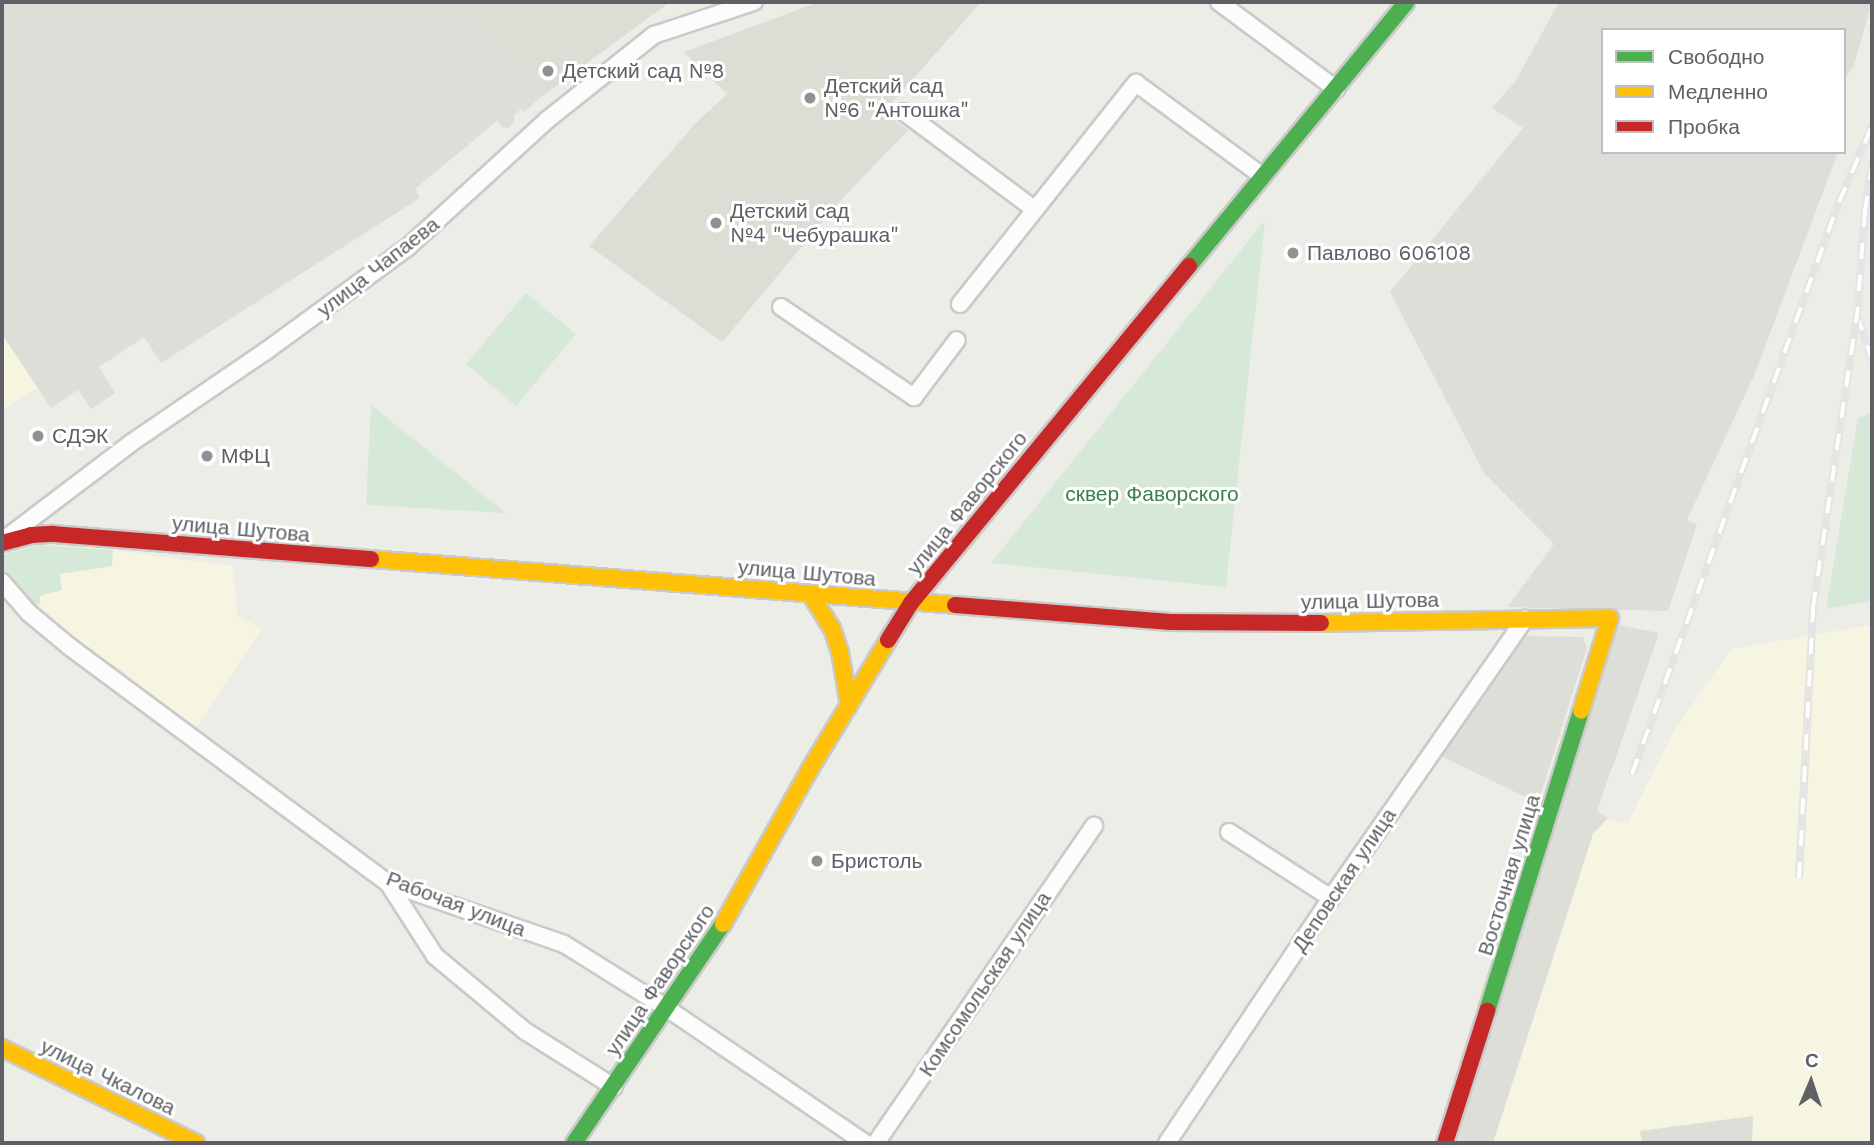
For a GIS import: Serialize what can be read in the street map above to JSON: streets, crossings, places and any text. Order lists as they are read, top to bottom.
{
  "streets": {
    "street": [
      "улица Чапаева",
      "улица Фаворского",
      "улица Шутова",
      "Восточная улица",
      "Деповская улица",
      "Рабочая улица",
      "Комсомольская улица",
      "улица Чкалова"
    ]
  },
  "crossings": [
    ["улица Чапаева", "улица Шутова"],
    ["улица Фаворского", "улица Шутова"],
    ["улица Фаворского", "Рабочая улица"],
    ["улица Шутова", "Восточная улица"],
    ["улица Шутова", "Деповская улица"]
  ],
  "parks": ["сквер Фаворского"],
  "places": [
    "Детский сад №8",
    "Детский сад №6 \"Антошка\"",
    "Детский сад №4 \"Чебурашка\"",
    "Павлово 606108",
    "СДЭК",
    "МФЦ",
    "Бристоль"
  ],
  "legend": ["Свободно", "Медленно", "Пробка"],
  "north": "top"
}
